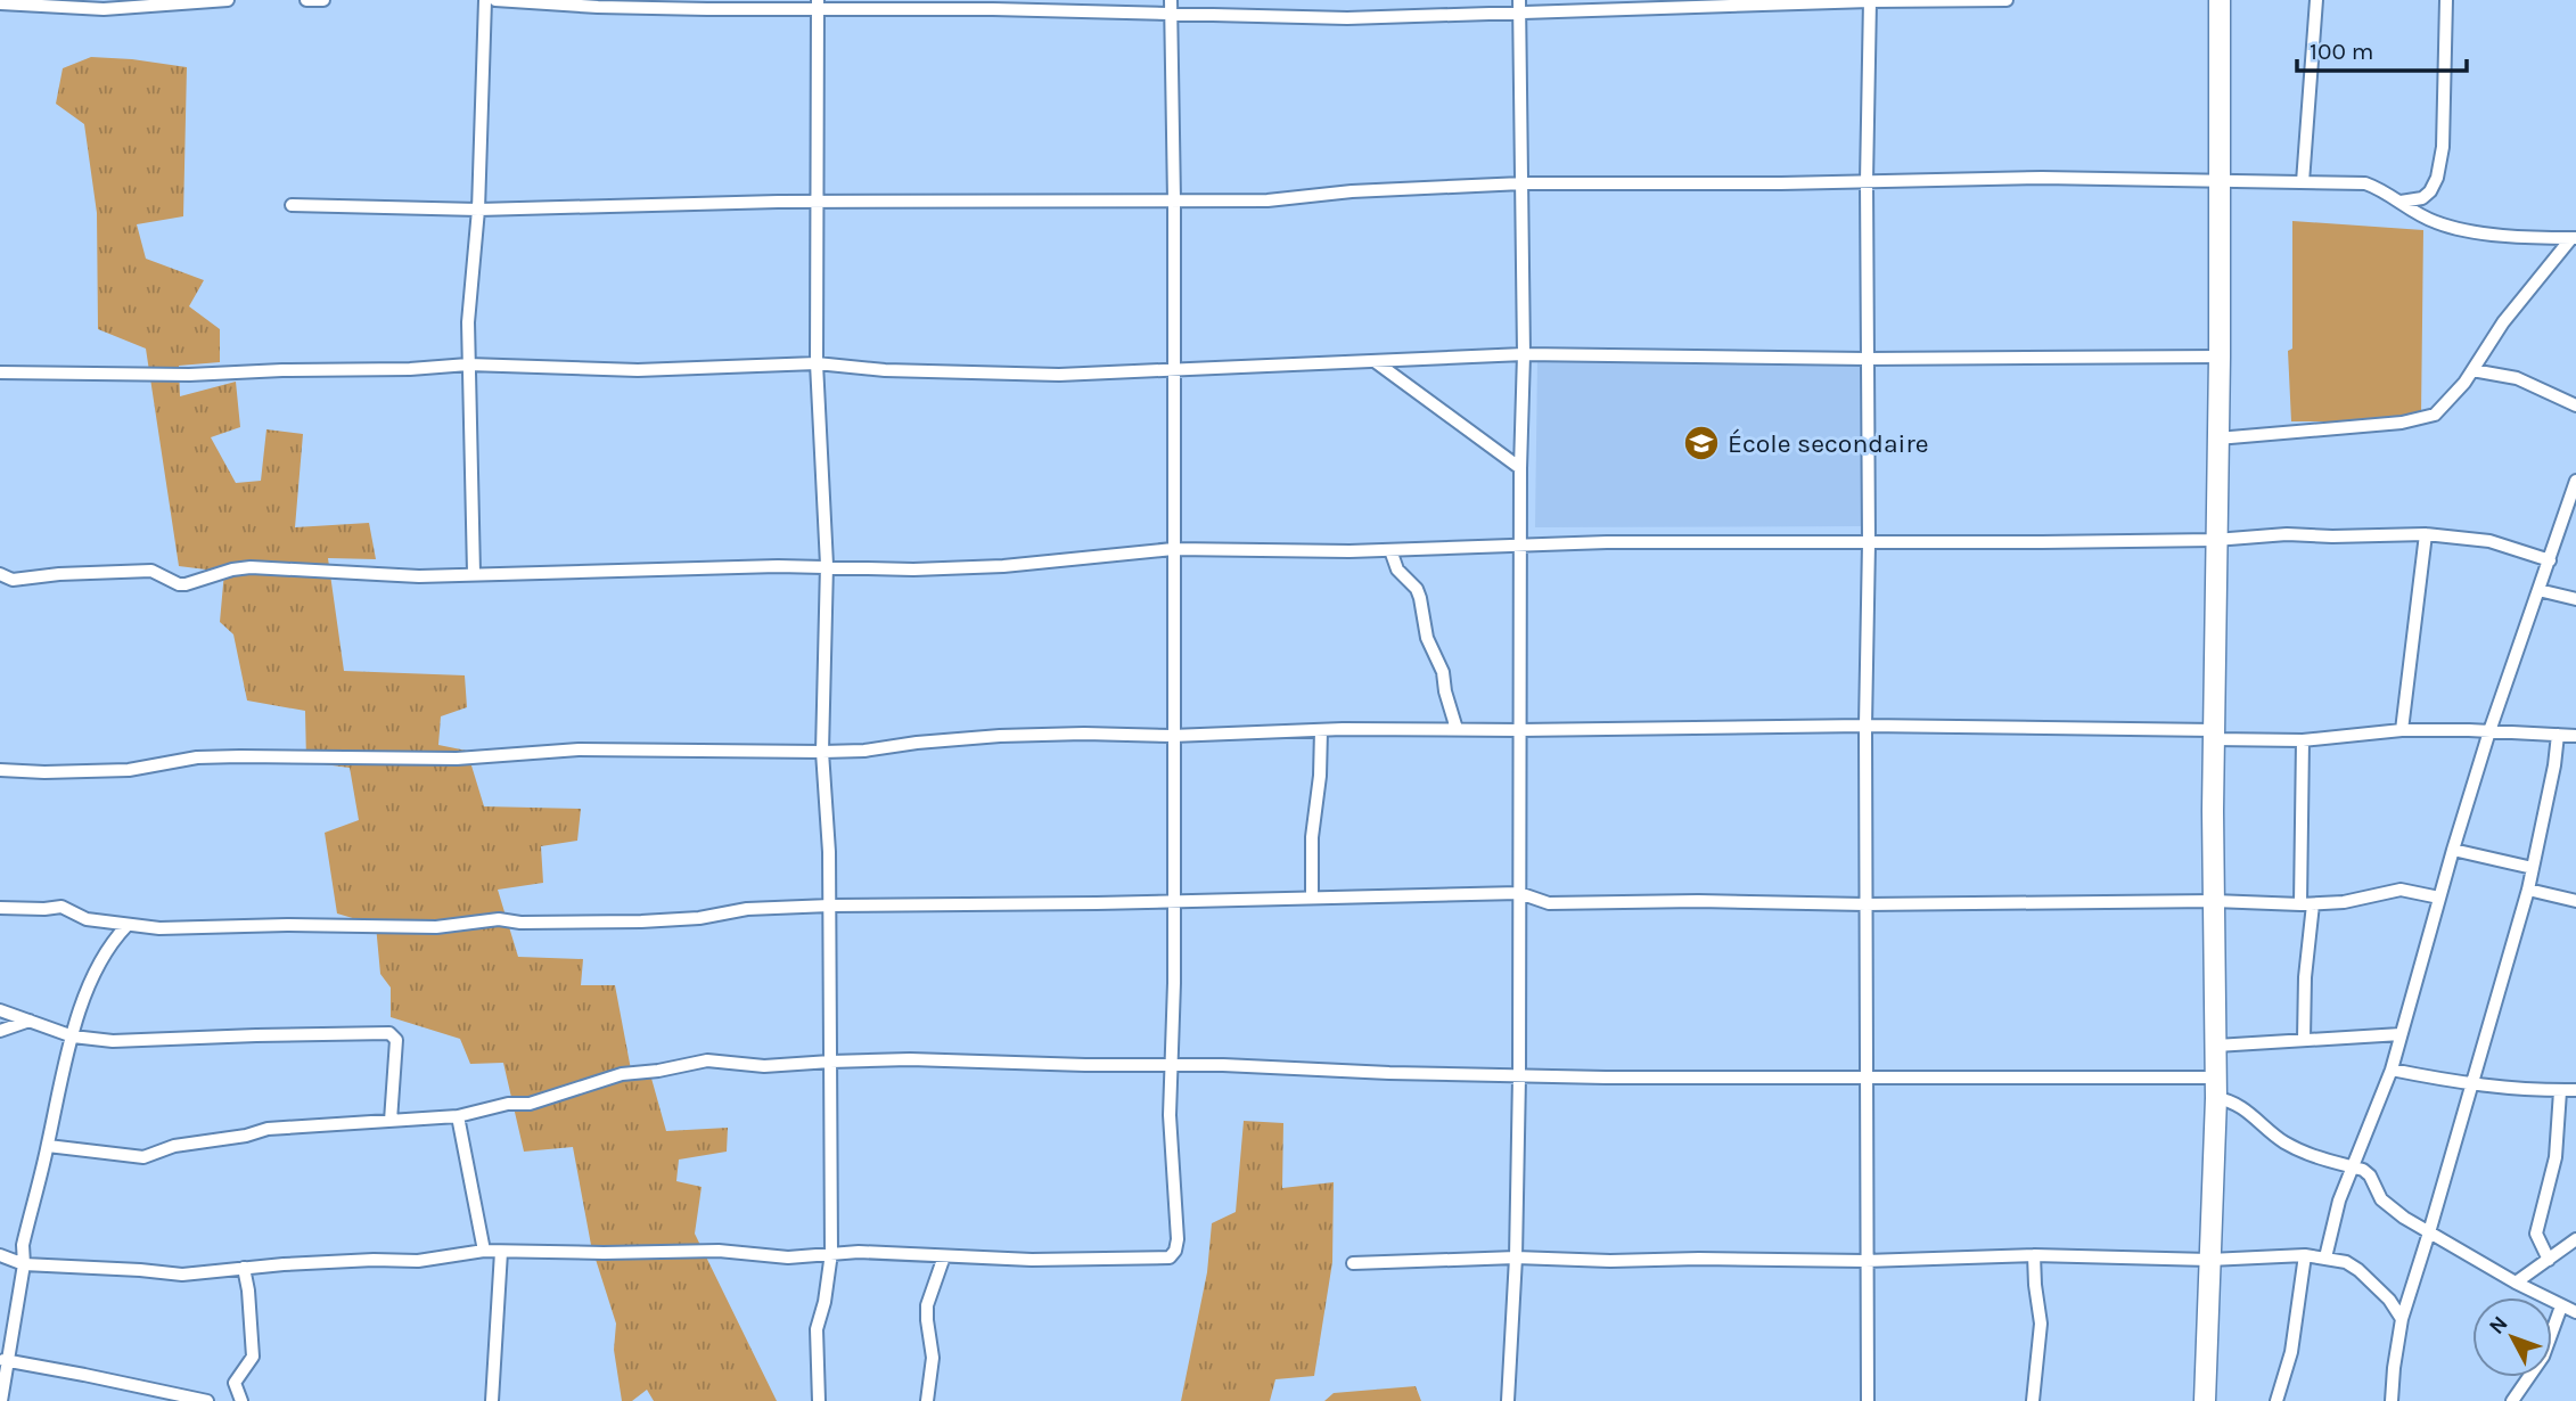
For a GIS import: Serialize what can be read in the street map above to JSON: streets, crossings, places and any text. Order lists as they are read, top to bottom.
{
  "places": {
    "school or university": ["École secondaire"]
  },
  "scale_bar": "100 m",
  "north": "top left"
}
